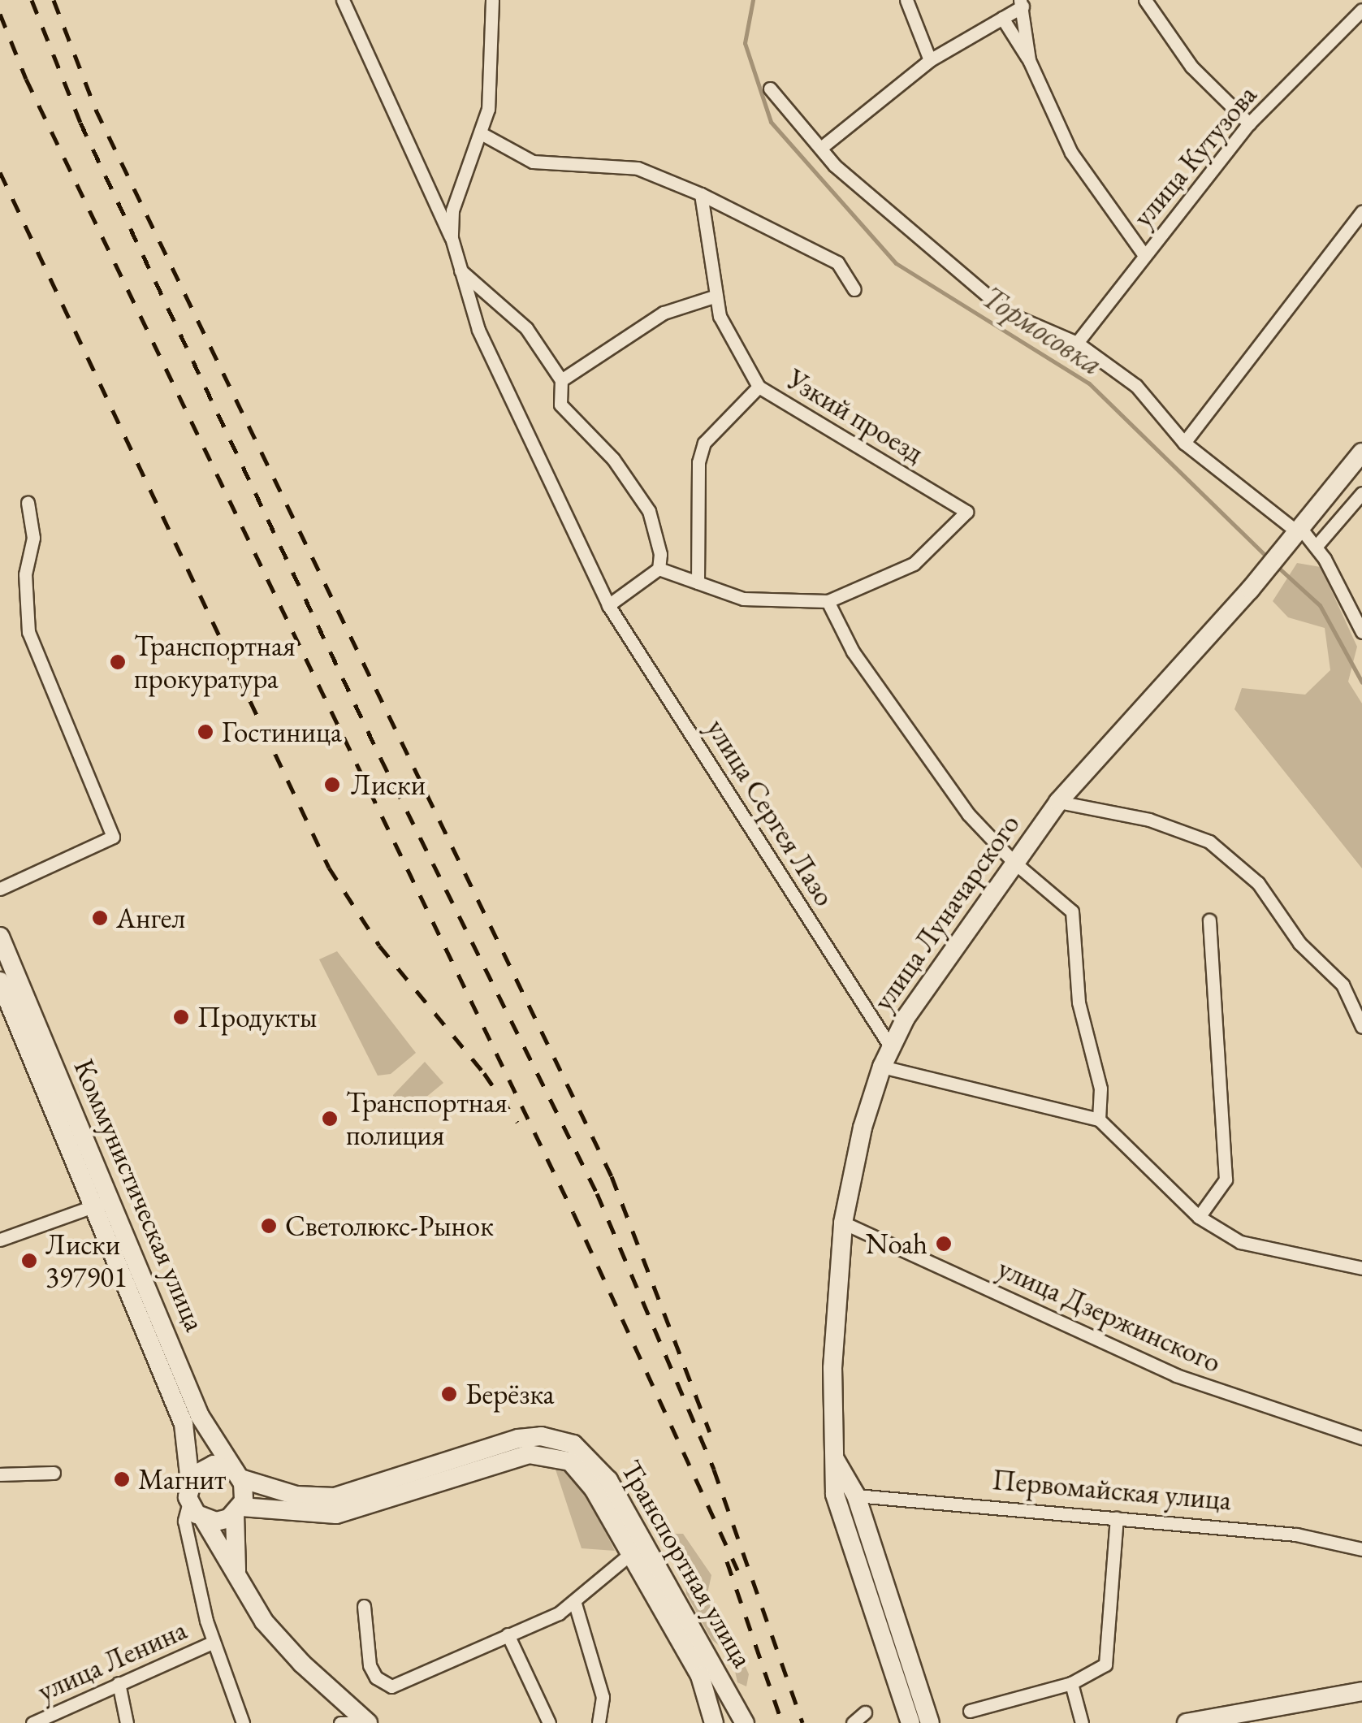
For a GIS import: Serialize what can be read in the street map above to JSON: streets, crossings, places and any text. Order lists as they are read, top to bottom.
{
  "streets": {
    "main road": ["улица Луначарского", "Коммунистическая улица", "Транспортная улица"],
    "street": [
      "улица Кутузова",
      "Узкий проезд",
      "улица Сергея Лазо",
      "улица Дзержинского",
      "Первомайская улица",
      "улица Ленина"
    ]
  },
  "crossings": [
    ["улица Сергея Лазо", "улица Луначарского"],
    ["улица Луначарского", "улица Дзержинского"],
    ["Коммунистическая улица", "Транспортная улица"]
  ],
  "water": ["Тормосовка"],
  "places": [
    "Транспортная прокуратура",
    "Гостиница",
    "Лиски",
    "Ангел",
    "Продукты",
    "Транспортная полиция",
    "Светолюкс-Рынок",
    "Noah",
    "Лиски 397901",
    "Берёзка",
    "Магнит"
  ]
}
